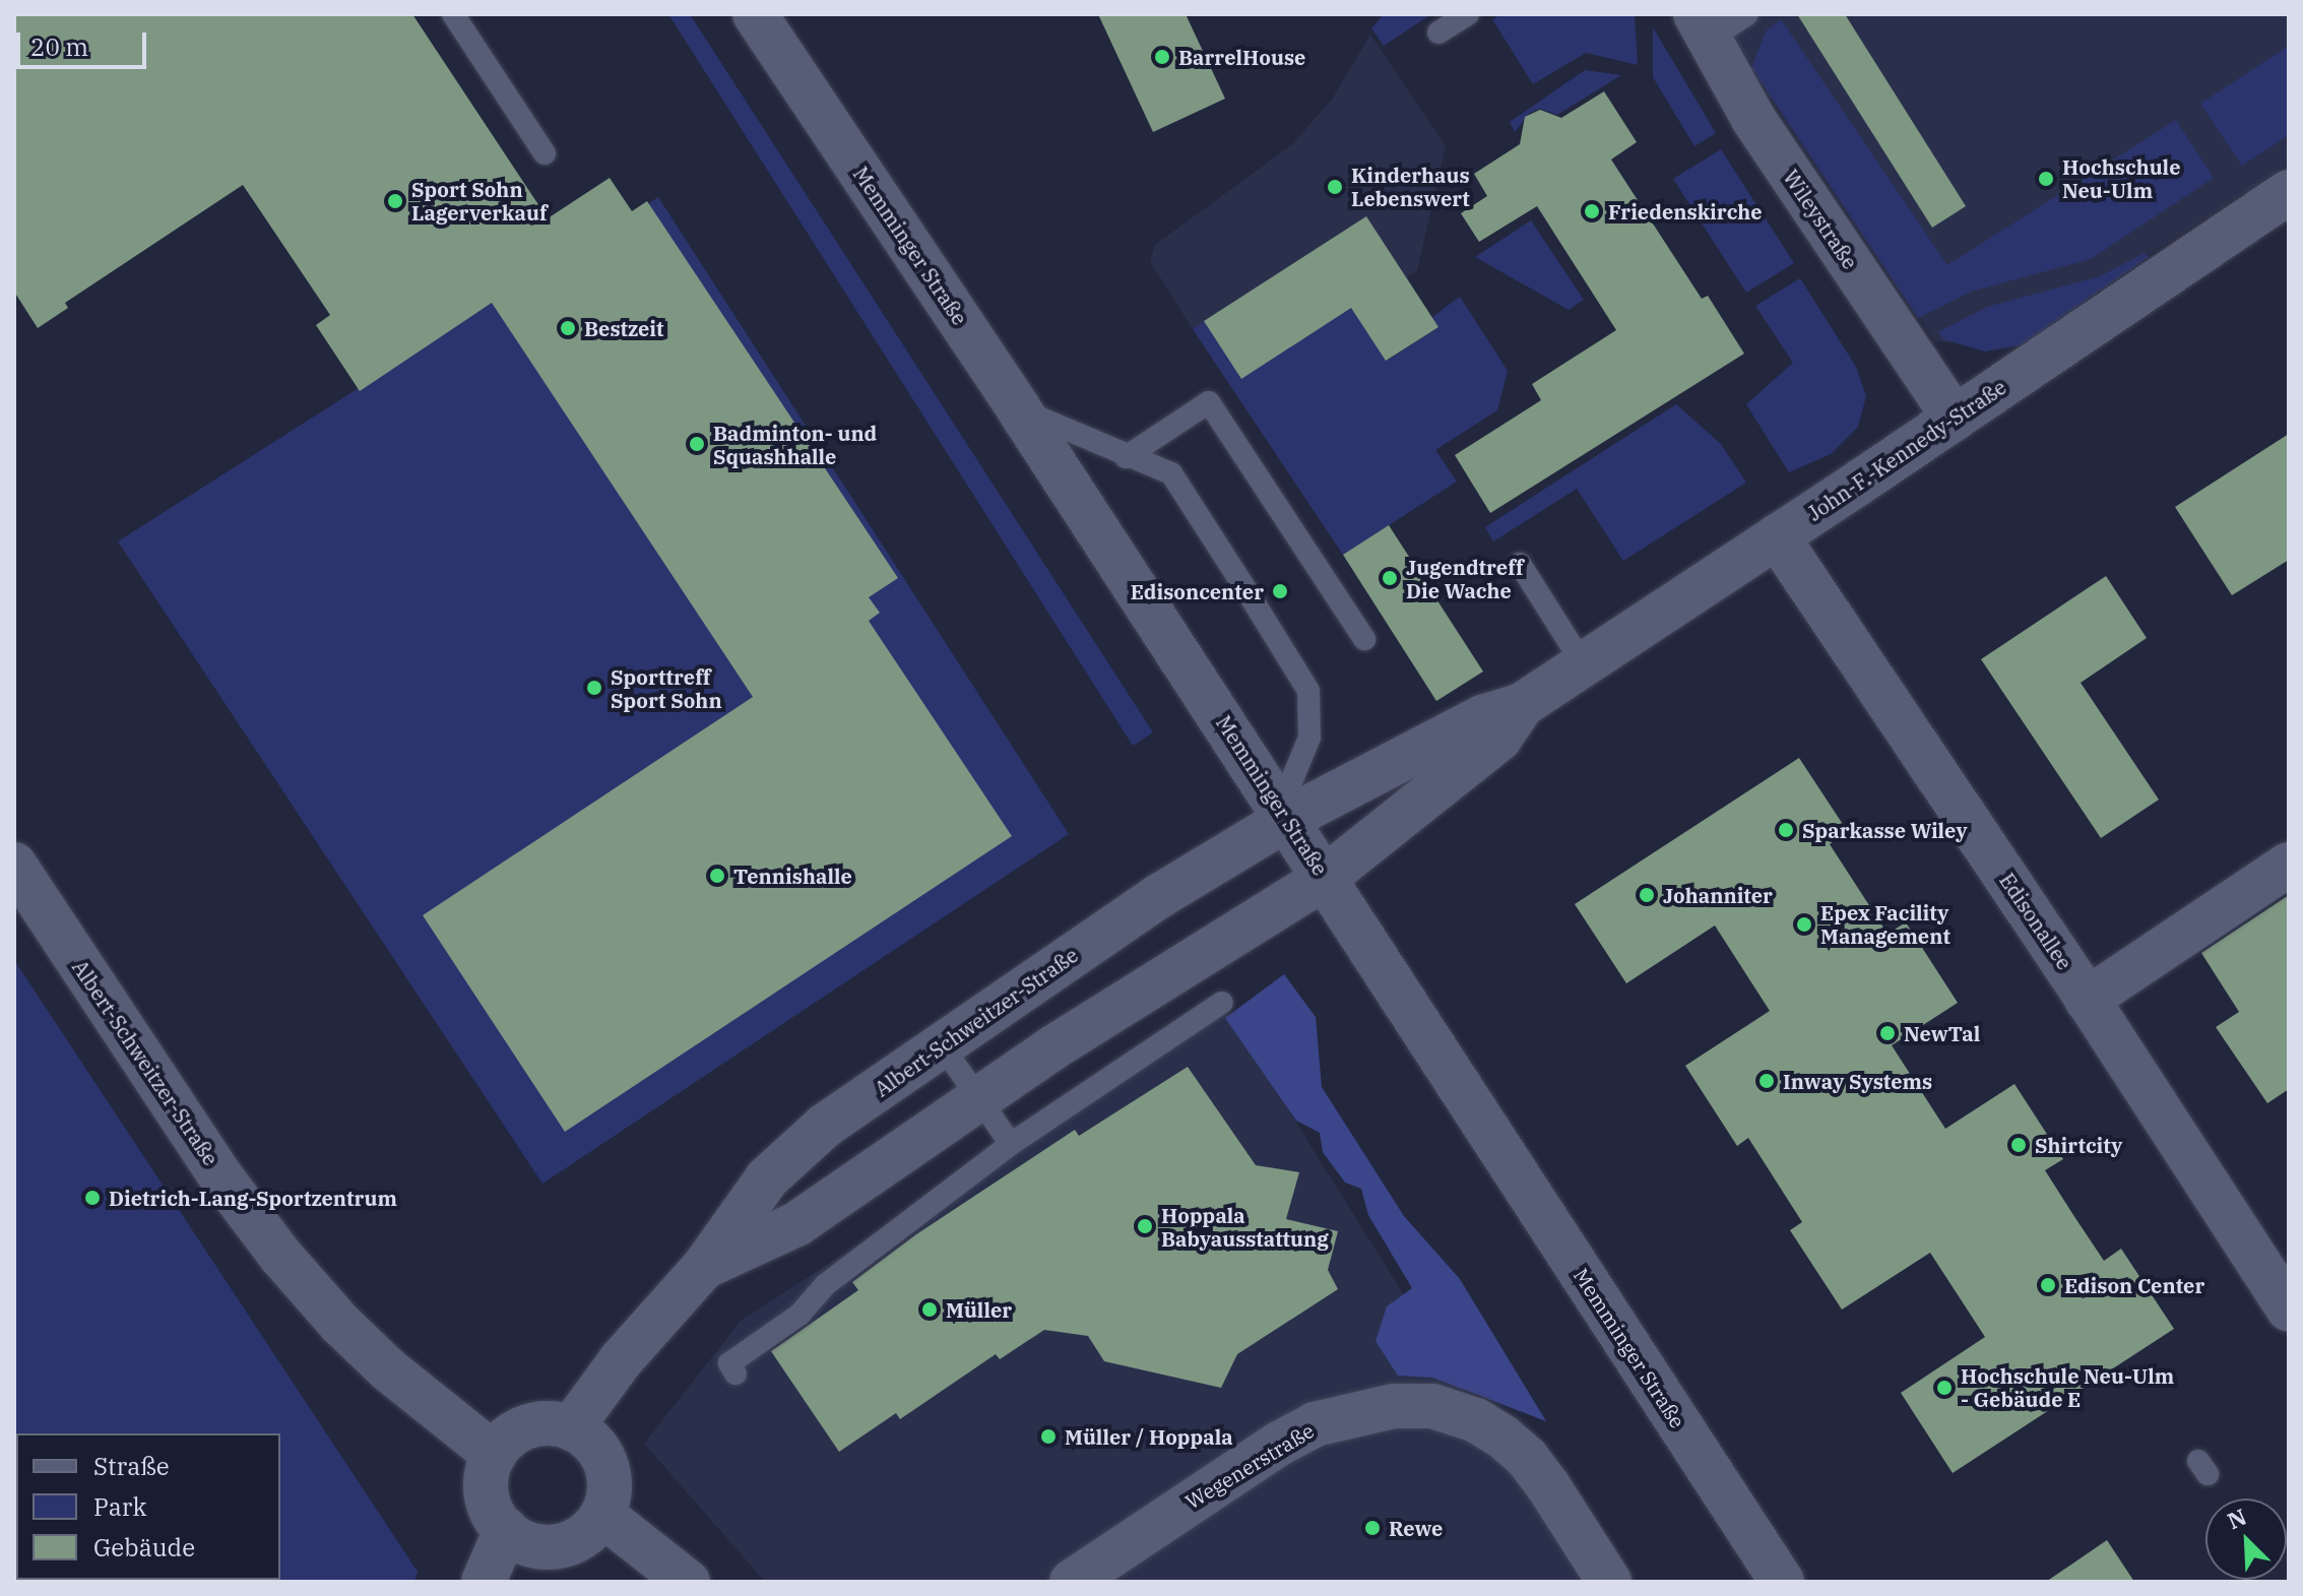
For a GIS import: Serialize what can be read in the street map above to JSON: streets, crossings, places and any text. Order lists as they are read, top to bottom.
{
  "streets": {
    "street": [
      "Wileystraße",
      "Memminger Straße",
      "John-F.-Kennedy-Straße",
      "Edisonallee",
      "Albert-Schweitzer-Straße",
      "Wegenerstraße"
    ]
  },
  "crossings": [
    ["Wileystraße", "John-F.-Kennedy-Straße"],
    ["Memminger Straße", "John-F.-Kennedy-Straße"],
    ["Memminger Straße", "Albert-Schweitzer-Straße"],
    ["John-F.-Kennedy-Straße", "Edisonallee"],
    ["John-F.-Kennedy-Straße", "Albert-Schweitzer-Straße"]
  ],
  "places": [
    "BarrelHouse",
    "Hochschule Neu-Ulm",
    "Kinderhaus Lebenswert",
    "Sport Sohn Lagerverkauf",
    "Friedenskirche",
    "Bestzeit",
    "Badminton- und Squashhalle",
    "Jugendtreff Die Wache",
    "Edisoncenter",
    "Sporttreff Sport Sohn",
    "Sparkasse Wiley",
    "Tennishalle",
    "Johanniter",
    "Epex Facility Management",
    "NewTal",
    "Inway Systems",
    "Shirtcity",
    "Dietrich-Lang-Sportzentrum",
    "Hoppala Babyausstattung",
    "Edison Center",
    "Müller",
    "Hochschule Neu-Ulm - Gebäude E",
    "Müller / Hoppala",
    "Rewe"
  ],
  "legend": ["Straße", "Park", "Gebäude"],
  "scale_bar": "20 m",
  "north": "top left"
}
